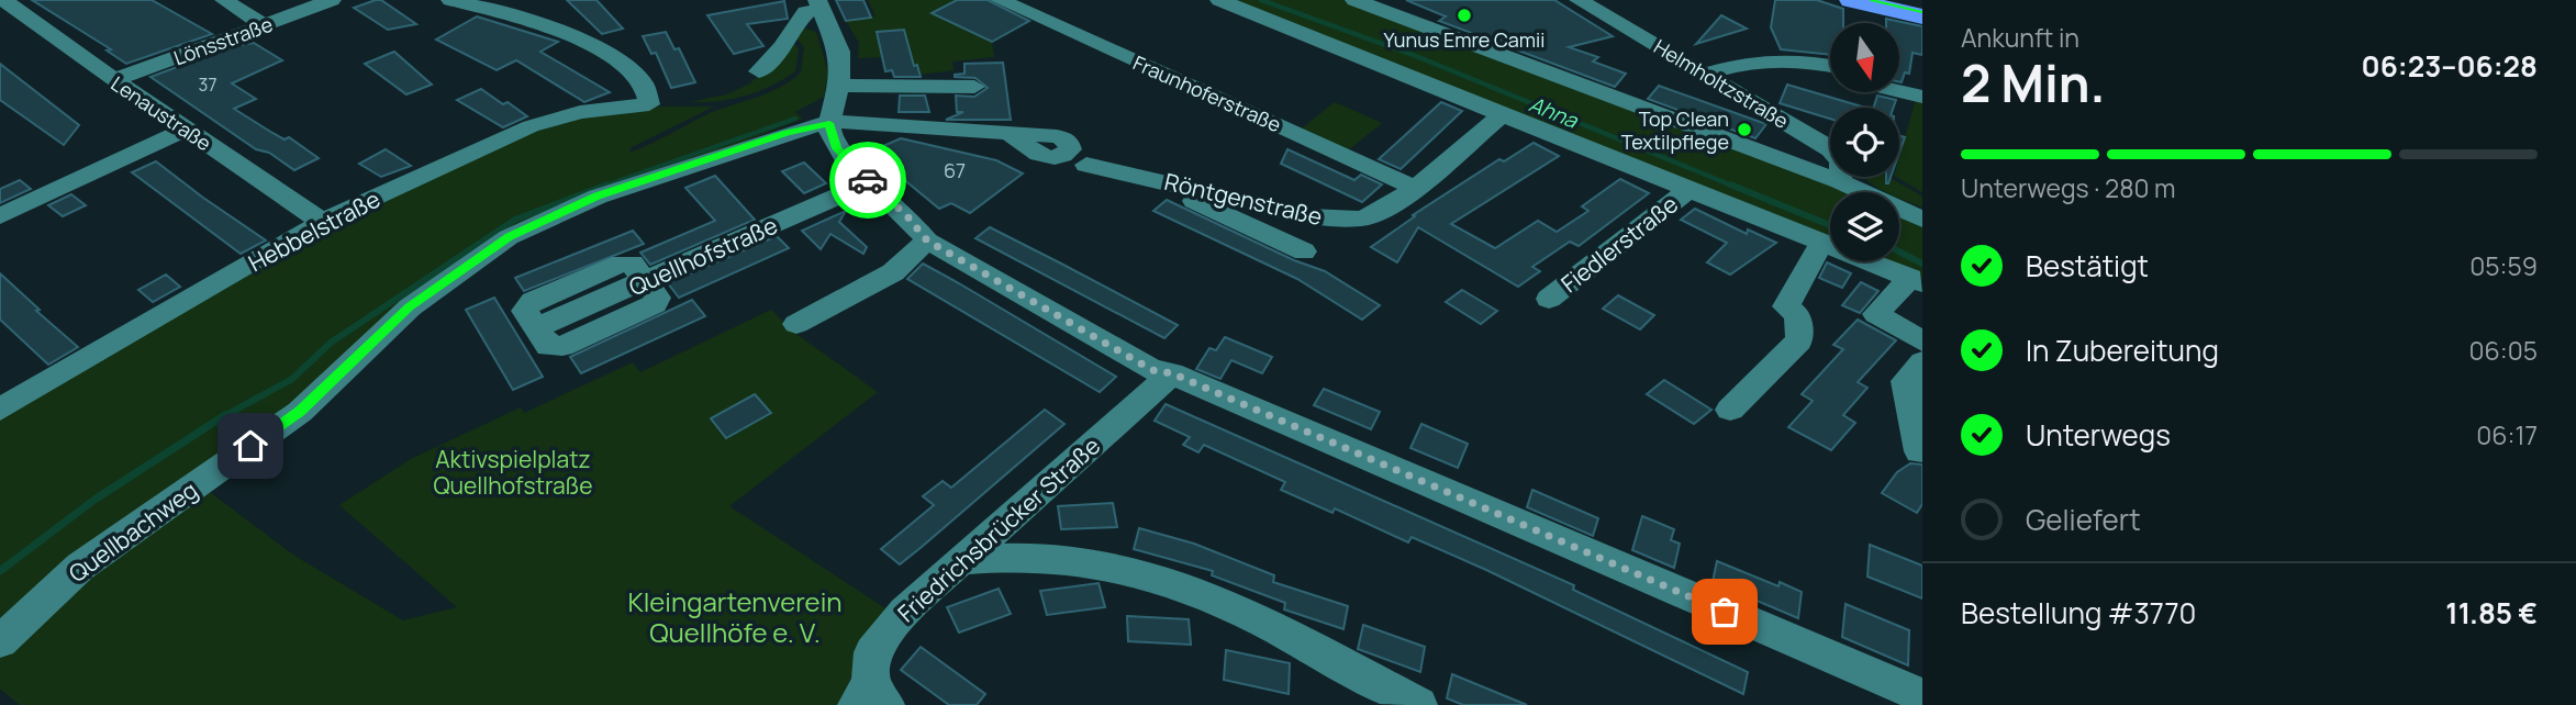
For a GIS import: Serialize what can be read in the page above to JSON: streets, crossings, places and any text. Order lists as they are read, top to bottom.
{
  "streets": {
    "street": [
      "Lönsstraße",
      "Helmholtzstraße",
      "Fraunhoferstraße",
      "Lenaustraße",
      "Röntgenstraße",
      "Hebbelstraße",
      "Fiedlerstraße",
      "Quellhofstraße",
      "Friedrichsbrücker Straße",
      "Quellbachweg"
    ]
  },
  "crossings": [
    ["Lönsstraße", "Lenaustraße"],
    ["Fraunhoferstraße", "Röntgenstraße"],
    ["Lenaustraße", "Hebbelstraße"],
    ["Röntgenstraße", "Fiedlerstraße"]
  ],
  "water": ["Ahna"],
  "parks": ["Aktivspielplatz Quellhofstraße", "Kleingartenverein Quellhöfe e. V."],
  "places": ["Yunus Emre Camii", "Top Clean Textilpflege"],
  "house_numbers": ["37", "67"],
  "north": "bottom",
  "page": {
    "heading": ["2 Min.", "Ankunft in", "06:23–06:28"],
    "panel": ["Bestellung #3770", "11.85 €"],
    "bar": "Unterwegs · 280 m",
    "list": [
      ["Bestätigt", "05:59"],
      ["In Zubereitung", "06:05"],
      ["Unterwegs", "06:17"],
      "Geliefert"
    ]
  }
}
